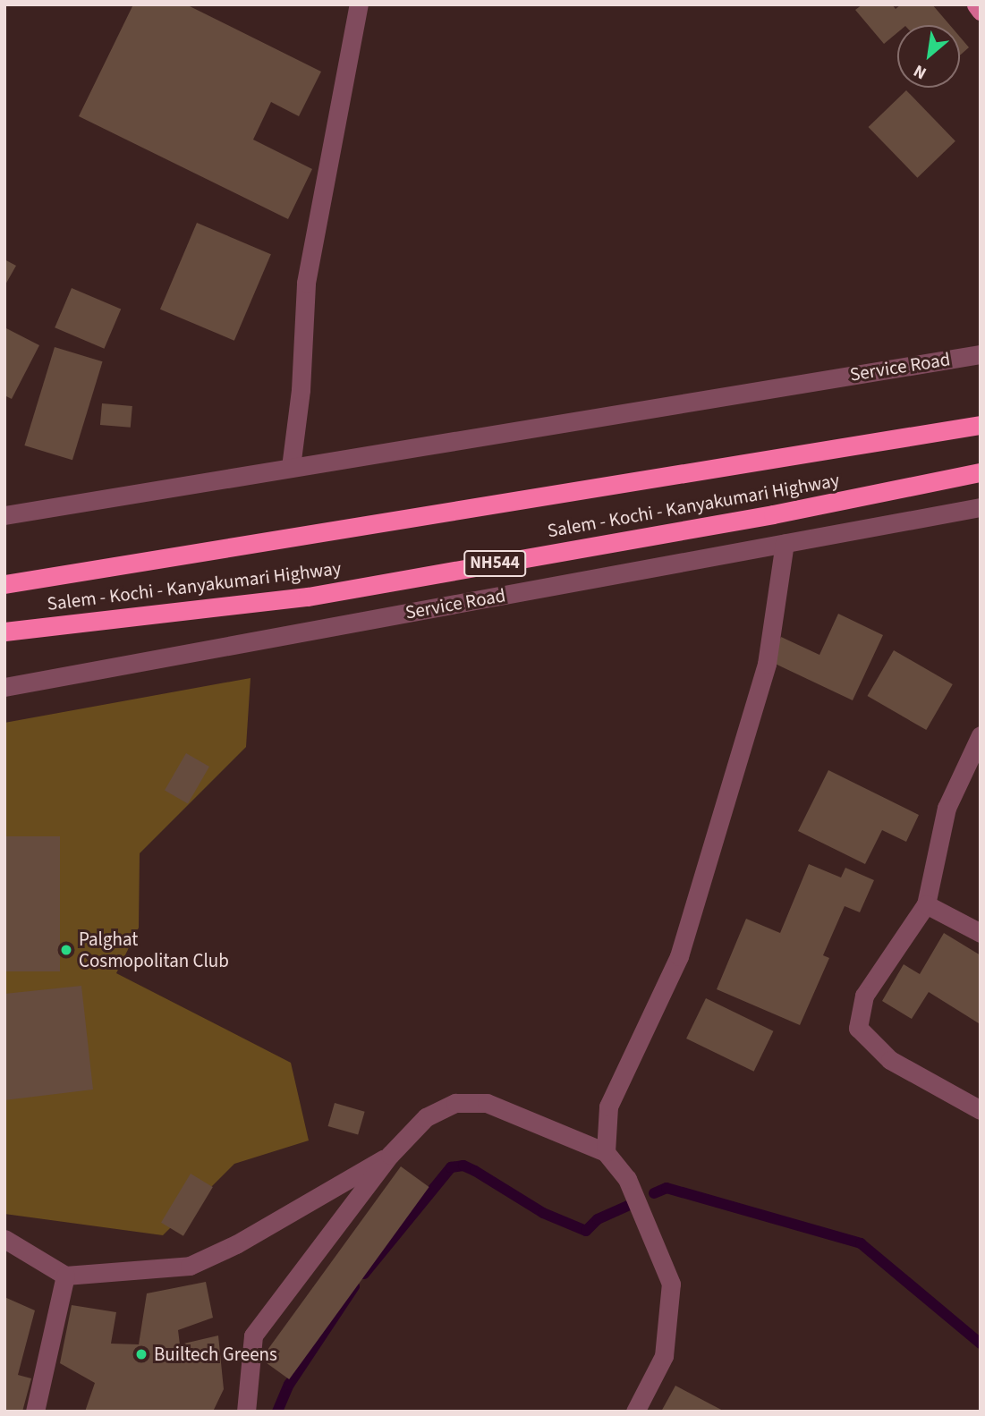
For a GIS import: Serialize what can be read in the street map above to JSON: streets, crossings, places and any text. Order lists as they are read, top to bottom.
{
  "streets": {
    "highway": ["Salem - Kochi - Kanyakumari Highway", "NH544"],
    "street": ["Service Road"]
  },
  "places": ["Palghat Cosmopolitan Club", "Builtech Greens"],
  "north": "bottom left"
}
